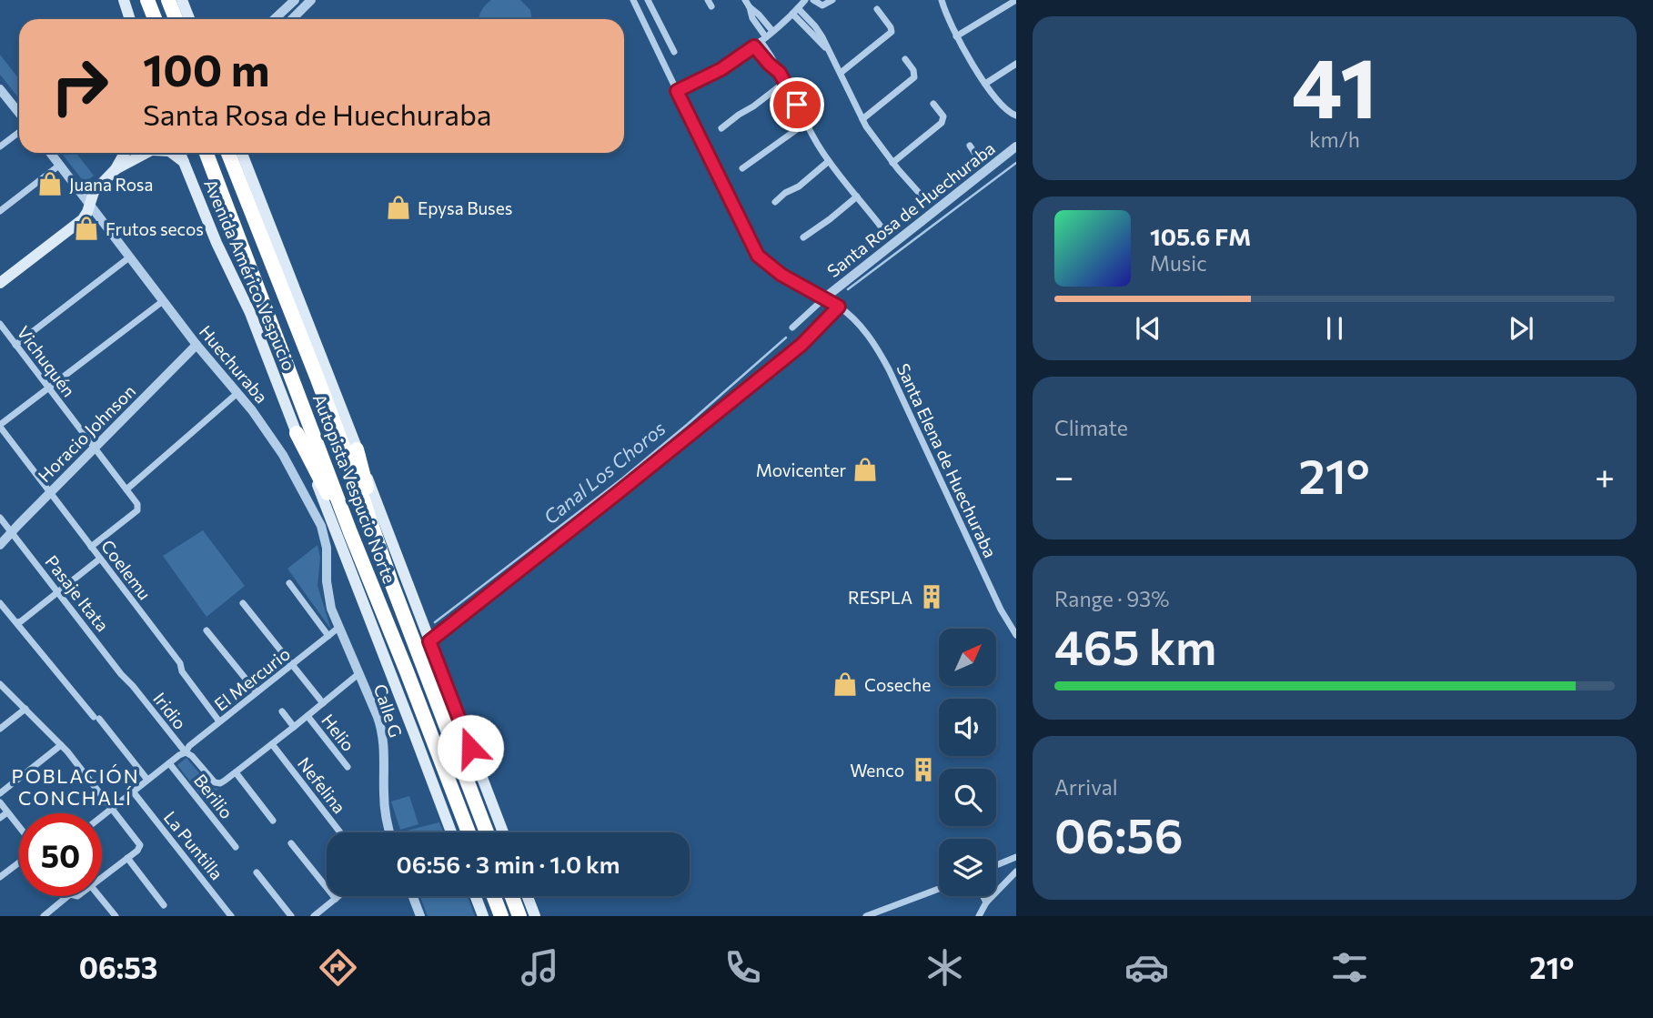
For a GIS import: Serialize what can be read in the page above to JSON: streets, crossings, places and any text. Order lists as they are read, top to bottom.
{
  "streets": {
    "highway": ["Autopista Vespucio Norte"],
    "main road": ["Avenida Américo Vespucio"],
    "street": [
      "Santa Rosa de Huechuraba",
      "Vichuquén",
      "Huechuraba",
      "Horacio Johnson",
      "Santa Elena de Huechuraba",
      "Coelemu",
      "Pasaje Itata",
      "El Mercurio",
      "Iridio",
      "Calle G",
      "Helio",
      "Nefelina",
      "Berilio",
      "La Puntilla"
    ]
  },
  "crossings": [
    ["Santa Rosa de Huechuraba", "Avenida Américo Vespucio"],
    ["Santa Rosa de Huechuraba", "Santa Elena de Huechuraba"],
    ["Vichuquén", "Horacio Johnson"],
    ["Vichuquén", "Coelemu"],
    ["Huechuraba", "Horacio Johnson"],
    ["Huechuraba", "El Mercurio"],
    ["Huechuraba", "Calle G"],
    ["Horacio Johnson", "Coelemu"],
    ["Horacio Johnson", "Pasaje Itata"],
    ["Coelemu", "El Mercurio"],
    ["Pasaje Itata", "Iridio"],
    ["El Mercurio", "Iridio"],
    ["El Mercurio", "Calle G"],
    ["El Mercurio", "Berilio"],
    ["El Mercurio", "La Puntilla"]
  ],
  "districts": ["POBLACIÓN CONCHALÍ"],
  "water": ["Canal Los Choros"],
  "places": {
    "shop": [
      "Juana Rosa",
      "Epysa Buses",
      "Frutos secos",
      "Movicenter",
      "Coseche"
    ],
    "building": ["RESPLA", "Wenco"]
  },
  "north": "top right",
  "page": {
    "tile": [
      ["41", "km/h"],
      "Climate",
      ["Range · 93%", "465 km"],
      ["Arrival", "06:56"]
    ],
    "turn": ["100 m", "Santa Rosa de Huechuraba"],
    "song": ["105.6 FM", "Music"],
    "heat": ["−", "21°", "+"],
    "limit": "50",
    "trip": "06:56 · 3 min · 1.0 km",
    "tabs": ["06:53", "21°"]
  }
}
